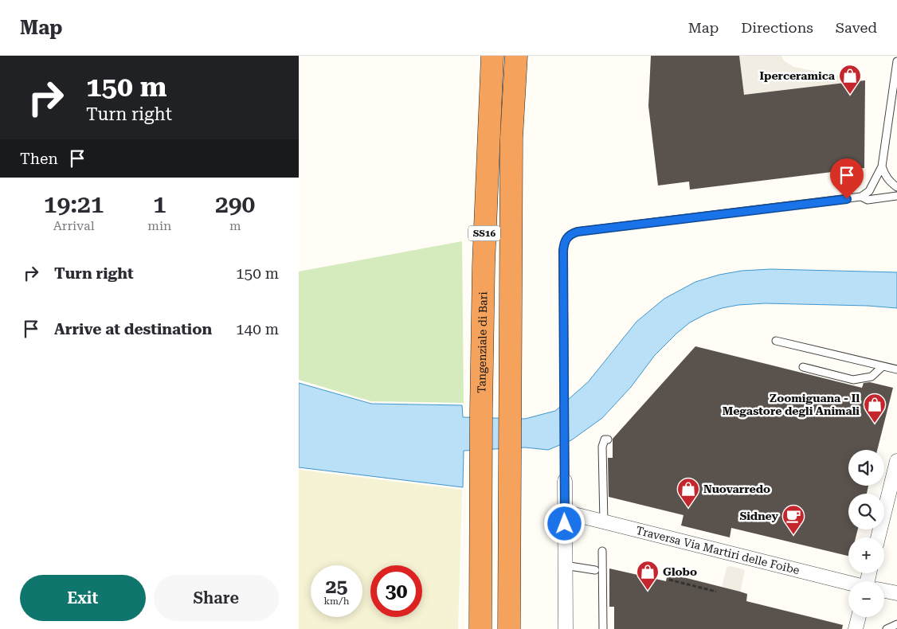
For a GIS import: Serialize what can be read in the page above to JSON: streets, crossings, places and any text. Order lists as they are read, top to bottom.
{
  "streets": {
    "highway": ["SS16", "Tangenziale di Bari"],
    "street": ["Traversa Via Martiri delle Foibe"]
  },
  "places": {
    "shop": [
      "Iperceramica",
      "Zoomiguana - Il Megastore degli Animali",
      "Nuovarredo",
      "Globo"
    ],
    "cafe": ["Sidney"]
  },
  "page": {
    "header": "Map",
    "nav": ["Map", "Directions", "Saved"],
    "turn": ["150 m", "Turn right"],
    "then": "Then",
    "eta": [
      "19:21",
      "Arrival",
      "1",
      "min",
      "290",
      "m"
    ],
    "list": [
      {
        "name": "Turn right",
        "value": "150 m"
      },
      {
        "name": "Arrive at destination",
        "value": "140 m"
      }
    ],
    "map_buttons": ["+", "−"],
    "speed": "25 km/h",
    "limit": "30",
    "buttons": ["Exit", "Share"]
  }
}
